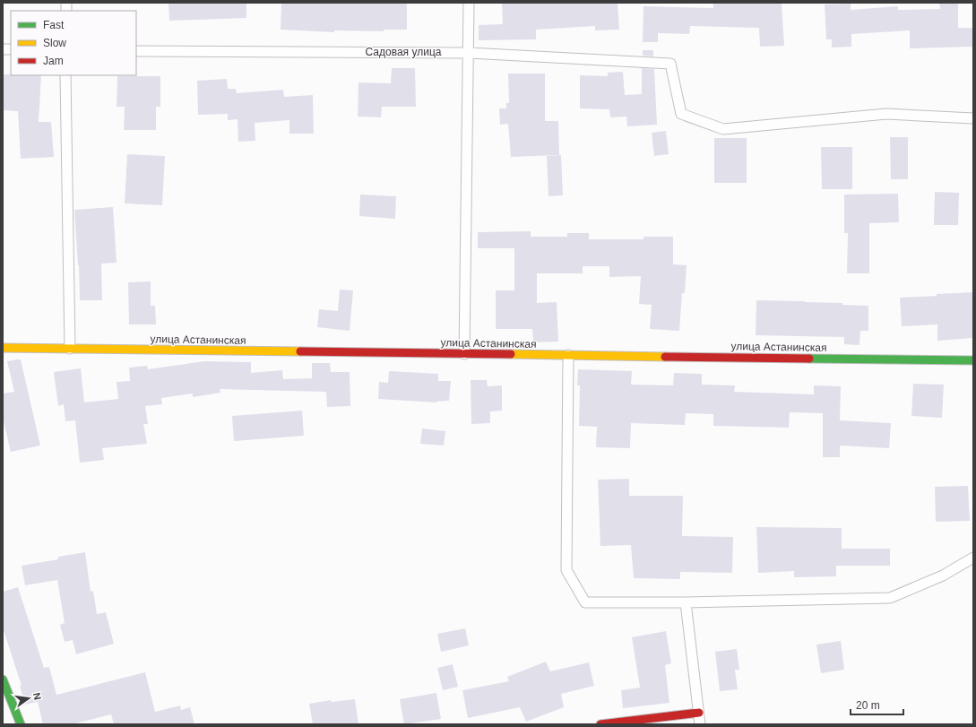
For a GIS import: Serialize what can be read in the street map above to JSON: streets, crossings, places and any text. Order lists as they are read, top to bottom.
{
  "streets": {
    "street": ["улица Астанинская"],
    "lane": ["Садовая улица"]
  },
  "legend": ["Fast", "Slow", "Jam"],
  "scale_bar": "20 m",
  "north": "right"
}
